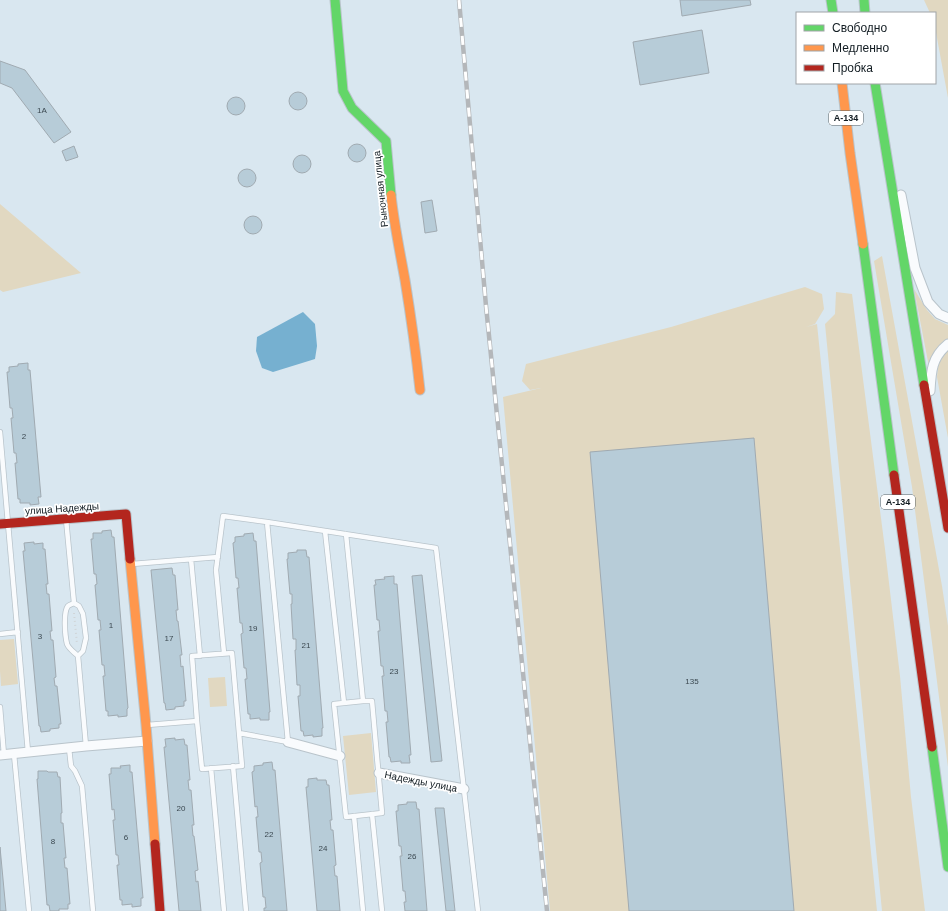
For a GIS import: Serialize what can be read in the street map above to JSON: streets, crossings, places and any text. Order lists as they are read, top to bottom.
{
  "streets": {
    "main road": ["А-134", "Рыночная улица", "улица Надежды"],
    "street": ["Надежды улица"]
  },
  "house_numbers": [
    "1А",
    "2",
    "1",
    "19",
    "3",
    "17",
    "21",
    "23",
    "135",
    "20",
    "22",
    "6",
    "8",
    "24",
    "26"
  ],
  "legend": ["Свободно", "Медленно", "Пробка"]
}
